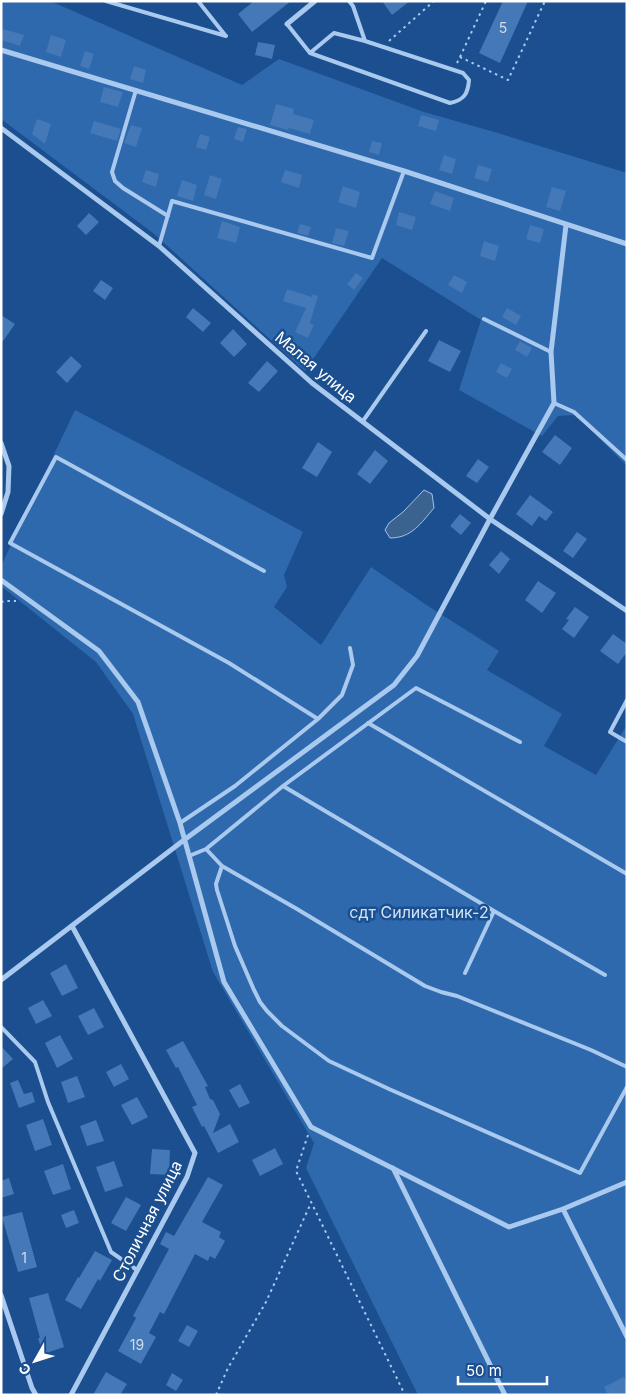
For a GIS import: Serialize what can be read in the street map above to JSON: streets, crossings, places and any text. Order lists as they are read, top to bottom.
{
  "streets": {
    "street": ["Малая улица", "Столичная улица"]
  },
  "parks": ["сдт Силикатчик-2"],
  "house_numbers": ["5", "1", "19"],
  "scale_bar": "50 m",
  "north": "bottom left"
}
